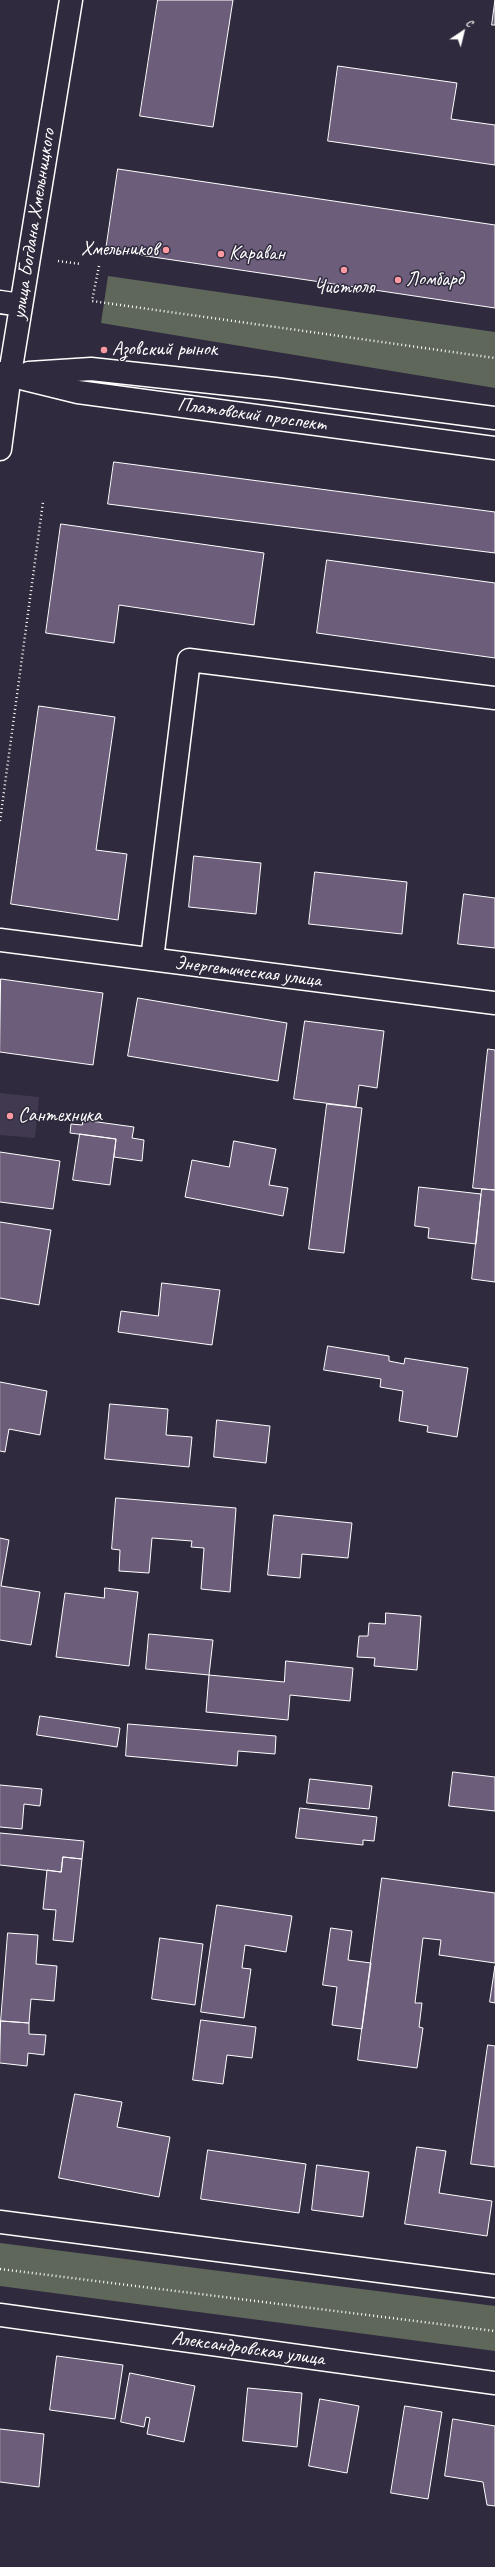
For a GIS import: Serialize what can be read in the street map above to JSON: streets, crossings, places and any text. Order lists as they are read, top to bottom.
{
  "streets": {
    "street": [
      "улица Богдана Хмельницкого",
      "Платовский проспект",
      "Энергетическая улица",
      "Александровская улица"
    ]
  },
  "crossings": [
    ["улица Богдана Хмельницкого", "Платовский проспект"]
  ],
  "places": [
    "Хмельников",
    "Караван",
    "Чистюля",
    "Ломбард",
    "Азовский рынок",
    "Сантехника"
  ],
  "north": "top right"
}
